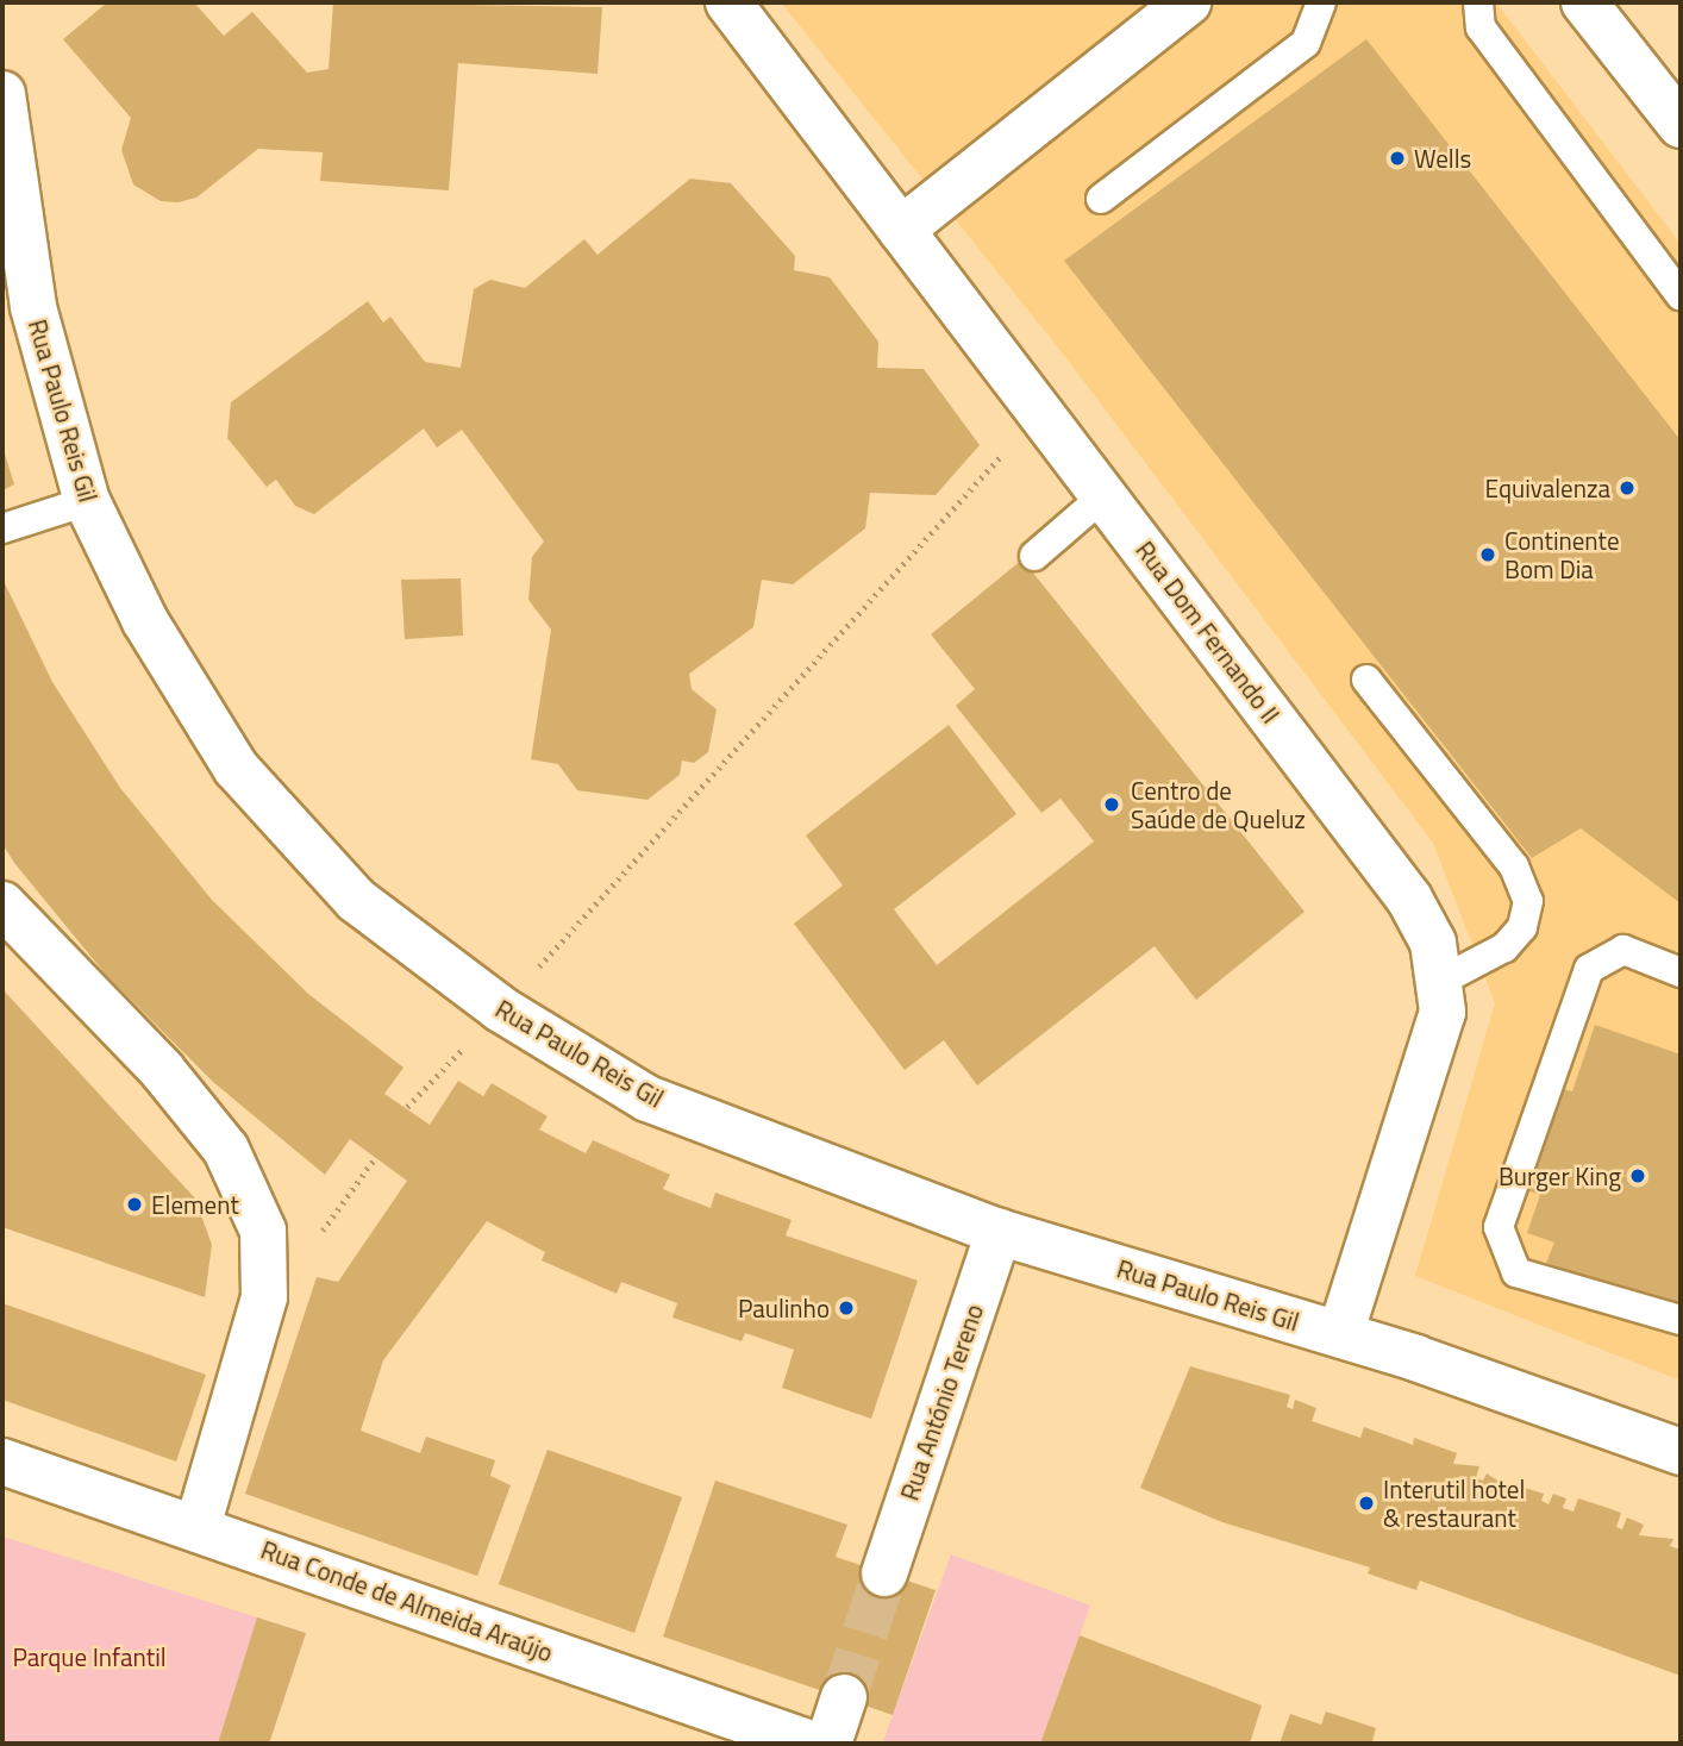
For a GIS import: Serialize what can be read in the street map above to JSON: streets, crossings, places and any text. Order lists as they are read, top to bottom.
{
  "streets": {
    "street": [
      "Rua Paulo Reis Gil",
      "Rua Dom Fernando II",
      "Rua António Tereno",
      "Rua Conde de Almeida Araújo"
    ]
  },
  "crossings": [
    ["Rua Paulo Reis Gil", "Rua Dom Fernando II"],
    ["Rua Paulo Reis Gil", "Rua António Tereno"]
  ],
  "parks": ["Parque Infantil"],
  "places": [
    "Wells",
    "Equivalenza",
    "Continente Bom Dia",
    "Centro de Saúde de Queluz",
    "Burger King",
    "Element",
    "Paulinho",
    "Interutil hotel & restaurant"
  ]
}
